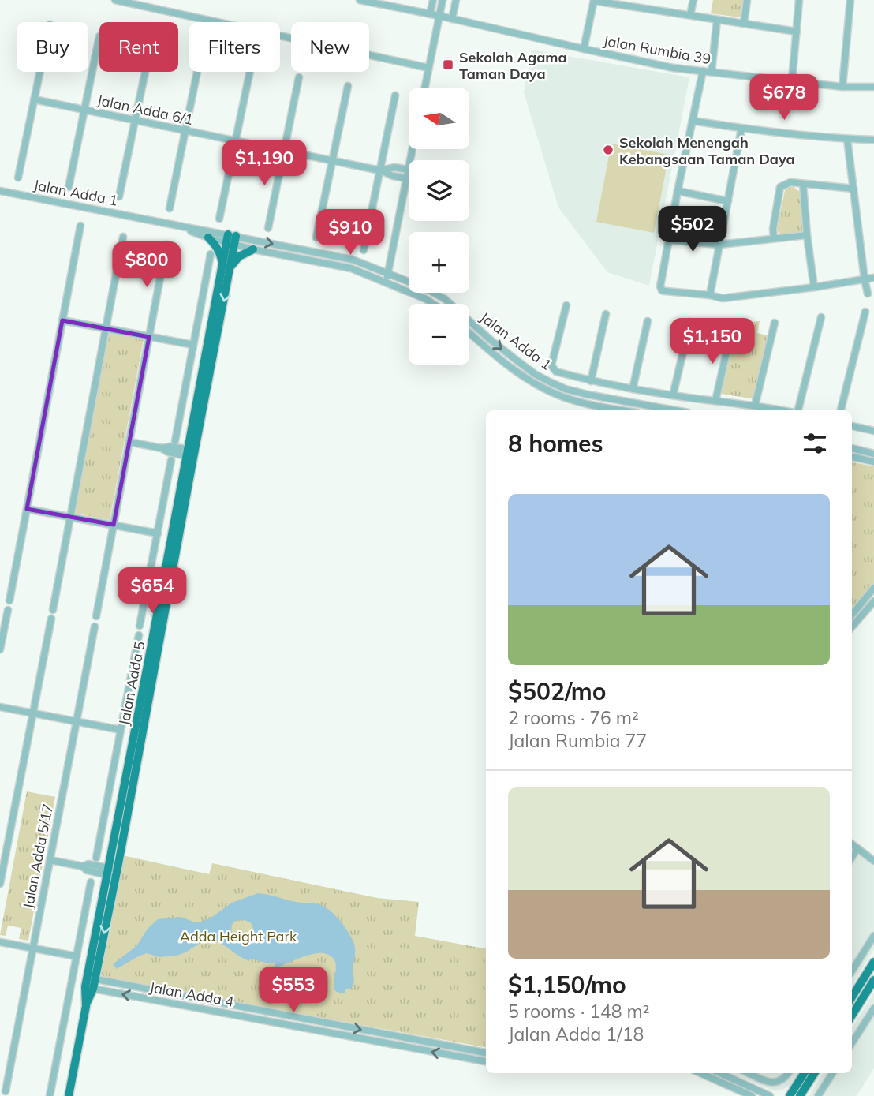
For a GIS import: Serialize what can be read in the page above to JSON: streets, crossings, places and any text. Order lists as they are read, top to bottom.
{
  "streets": {
    "main road": ["Jalan Adda 5"],
    "street": [
      "Jalan Rumbia 39",
      "Jalan Adda 6/1",
      "Jalan Adda 1",
      "Jalan Adda 5/17",
      "Jalan Adda 4"
    ]
  },
  "crossings": [
    ["Jalan Adda 1", "Jalan Adda 5"],
    ["Jalan Adda 5", "Jalan Adda 4"]
  ],
  "parks": ["Adda Height Park"],
  "places": {
    "transit": ["Sekolah Agama Taman Daya"],
    "other": ["Sekolah Menengah Kebangsaan Taman Daya"]
  },
  "north": "left",
  "page": {
    "chip": [
      "Buy",
      "Rent",
      "Filters",
      "New"
    ],
    "price": [
      "$678",
      "$1,190",
      "$502",
      "$910",
      "$800",
      "$1,150",
      "$654",
      "$553"
    ],
    "map_buttons": ["+", "−"],
    "heading": "8 homes",
    "list": [
      {
        "name": "$502/mo",
        "note": "2 rooms · 76 m² · Jalan Rumbia 77"
      },
      {
        "name": "$1,150/mo",
        "note": "5 rooms · 148 m² · Jalan Adda 1/18"
      }
    ]
  }
}
